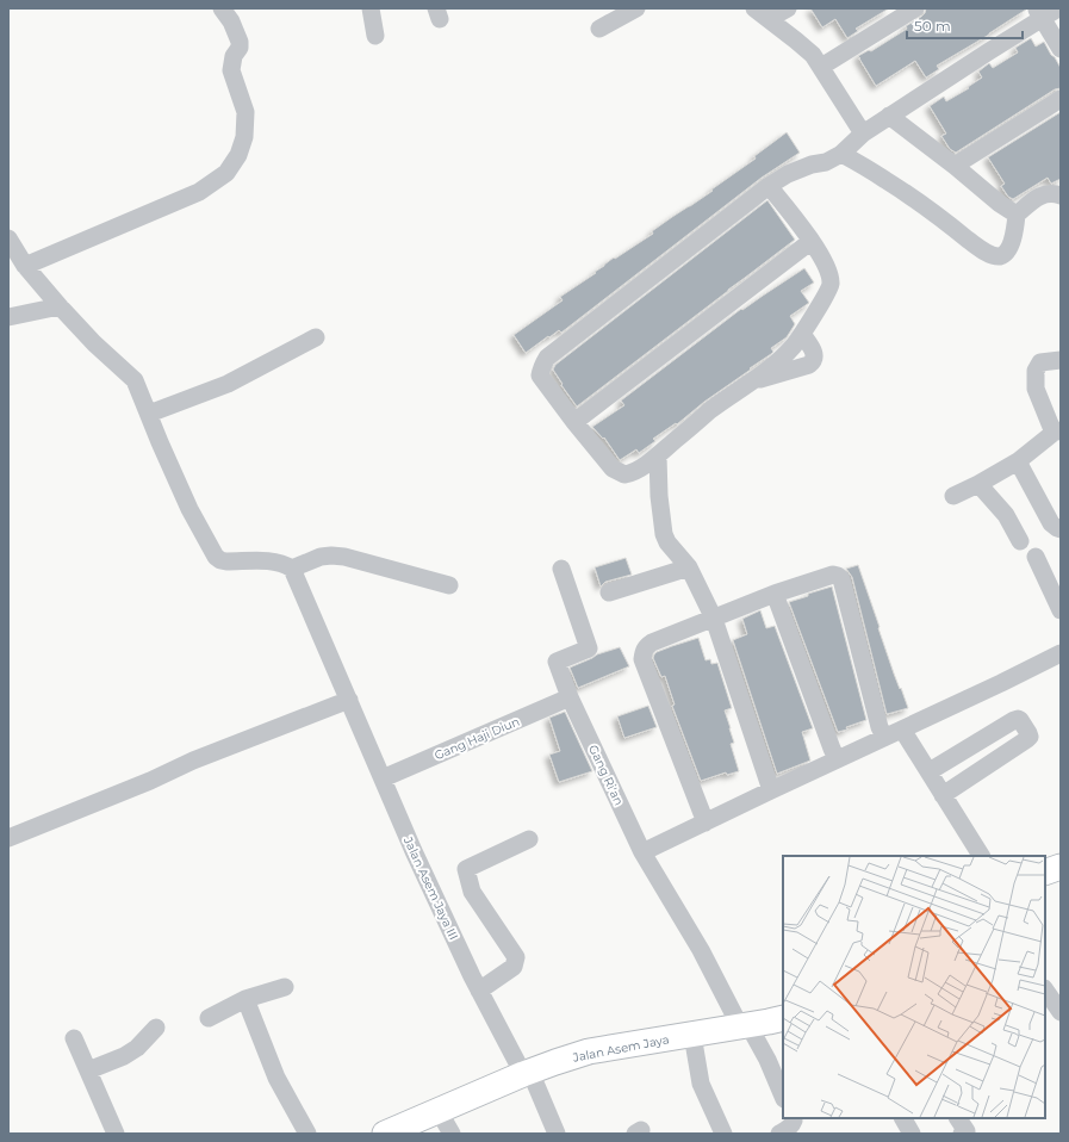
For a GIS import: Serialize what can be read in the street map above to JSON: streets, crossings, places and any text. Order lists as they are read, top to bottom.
{
  "streets": {
    "main road": ["Jalan Asem Jaya"],
    "street": ["Gang Haji Diun", "Gang Ri'an", "Jalan Asem Jaya III"]
  },
  "crossings": [
    ["Gang Haji Diun", "Gang Ri'an"],
    ["Gang Haji Diun", "Jalan Asem Jaya III"],
    ["Gang Ri'an", "Jalan Asem Jaya"],
    ["Jalan Asem Jaya III", "Jalan Asem Jaya"]
  ],
  "scale_bar": "50 m"
}
